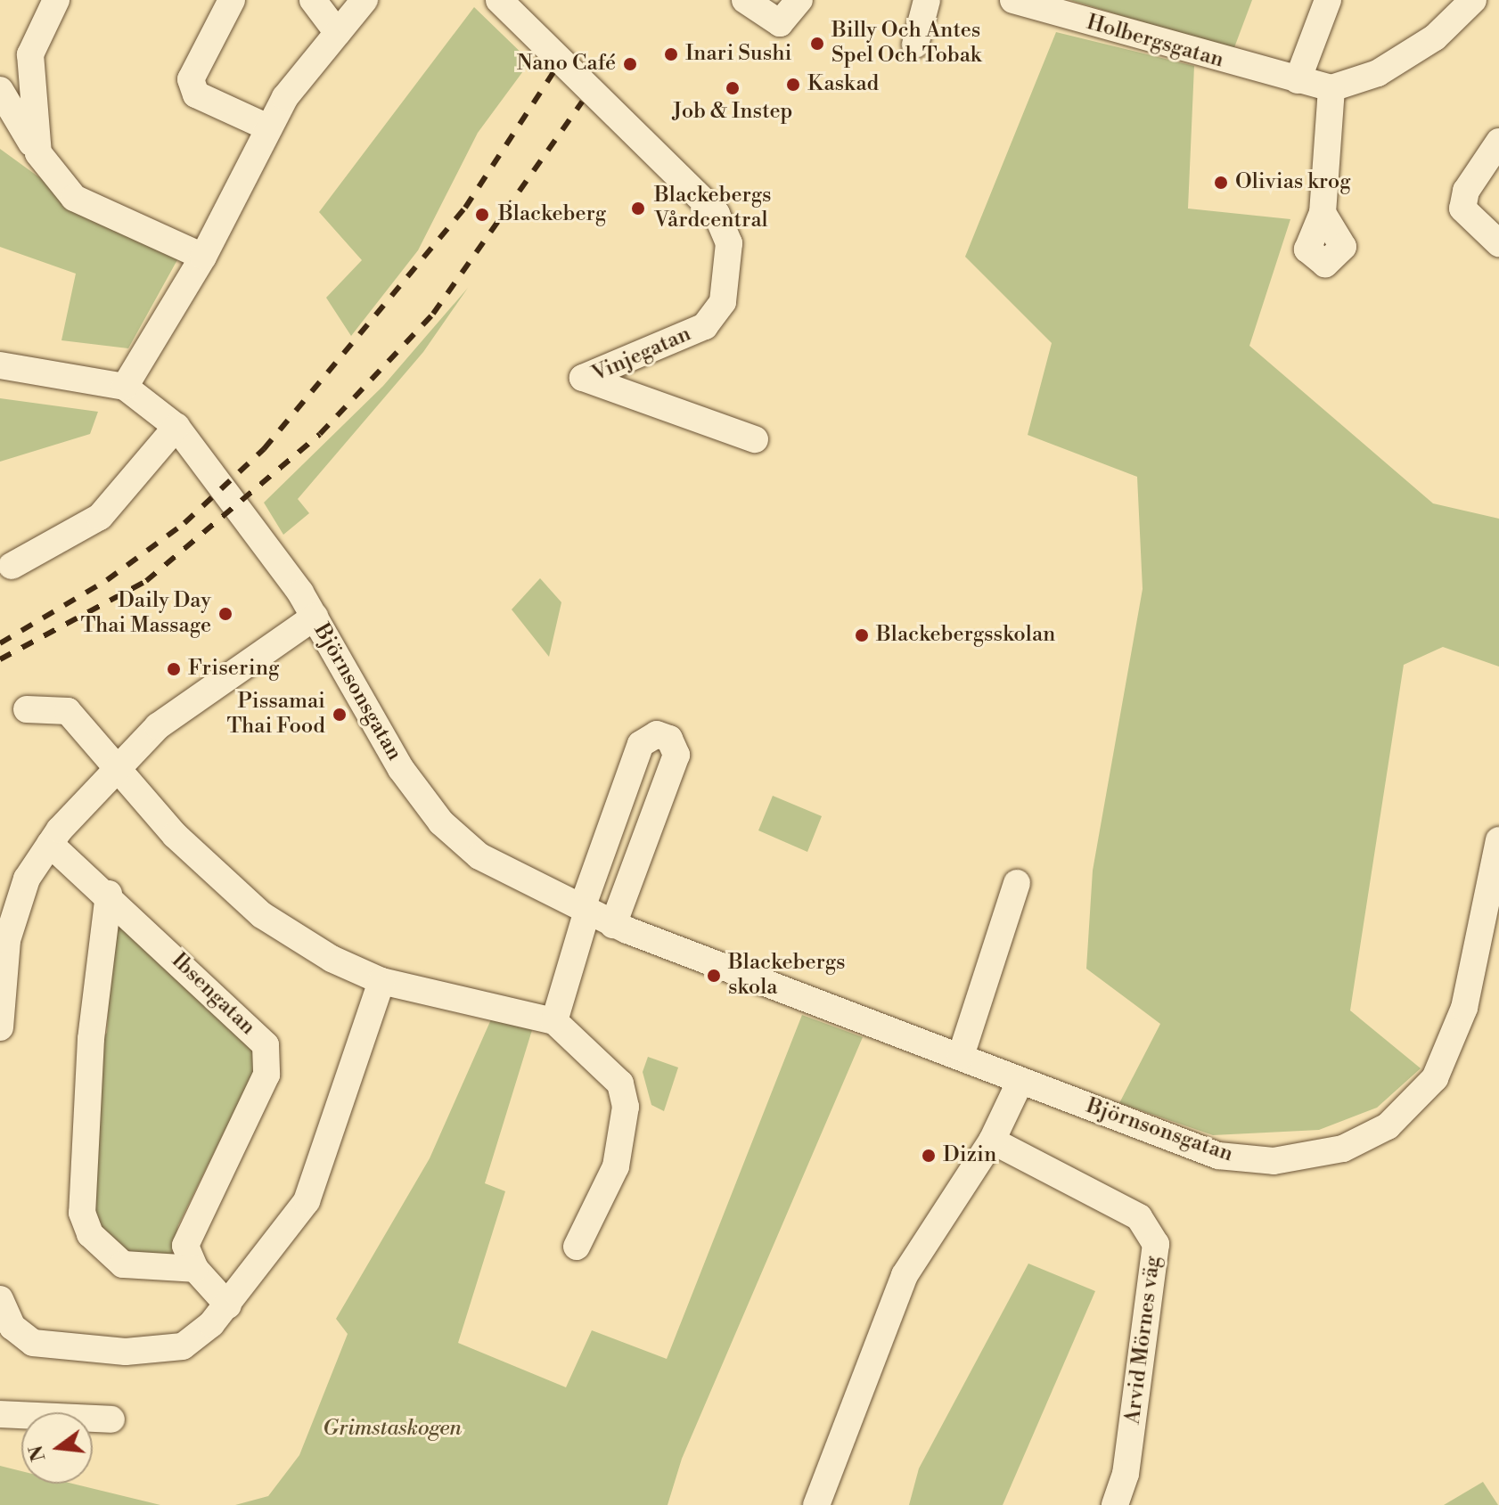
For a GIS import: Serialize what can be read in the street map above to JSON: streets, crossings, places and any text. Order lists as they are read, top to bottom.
{
  "streets": {
    "street": [
      "Holbergsgatan",
      "Vinjegatan",
      "Björnsonsgatan",
      "Ibsengatan",
      "Arvid Mörnes väg"
    ]
  },
  "parks": ["Grimstaskogen"],
  "places": [
    "Billy Och Antes Spel Och Tobak",
    "Inari Sushi",
    "Nano Café",
    "Kaskad",
    "Job & Instep",
    "Olivias krog",
    "Blackebergs Vårdcentral",
    "Blackeberg",
    "Daily Day Thai Massage",
    "Blackebergsskolan",
    "Frisering",
    "Pissamai Thai Food",
    "Blackebergs skola",
    "Dizin"
  ],
  "north": "left"
}
